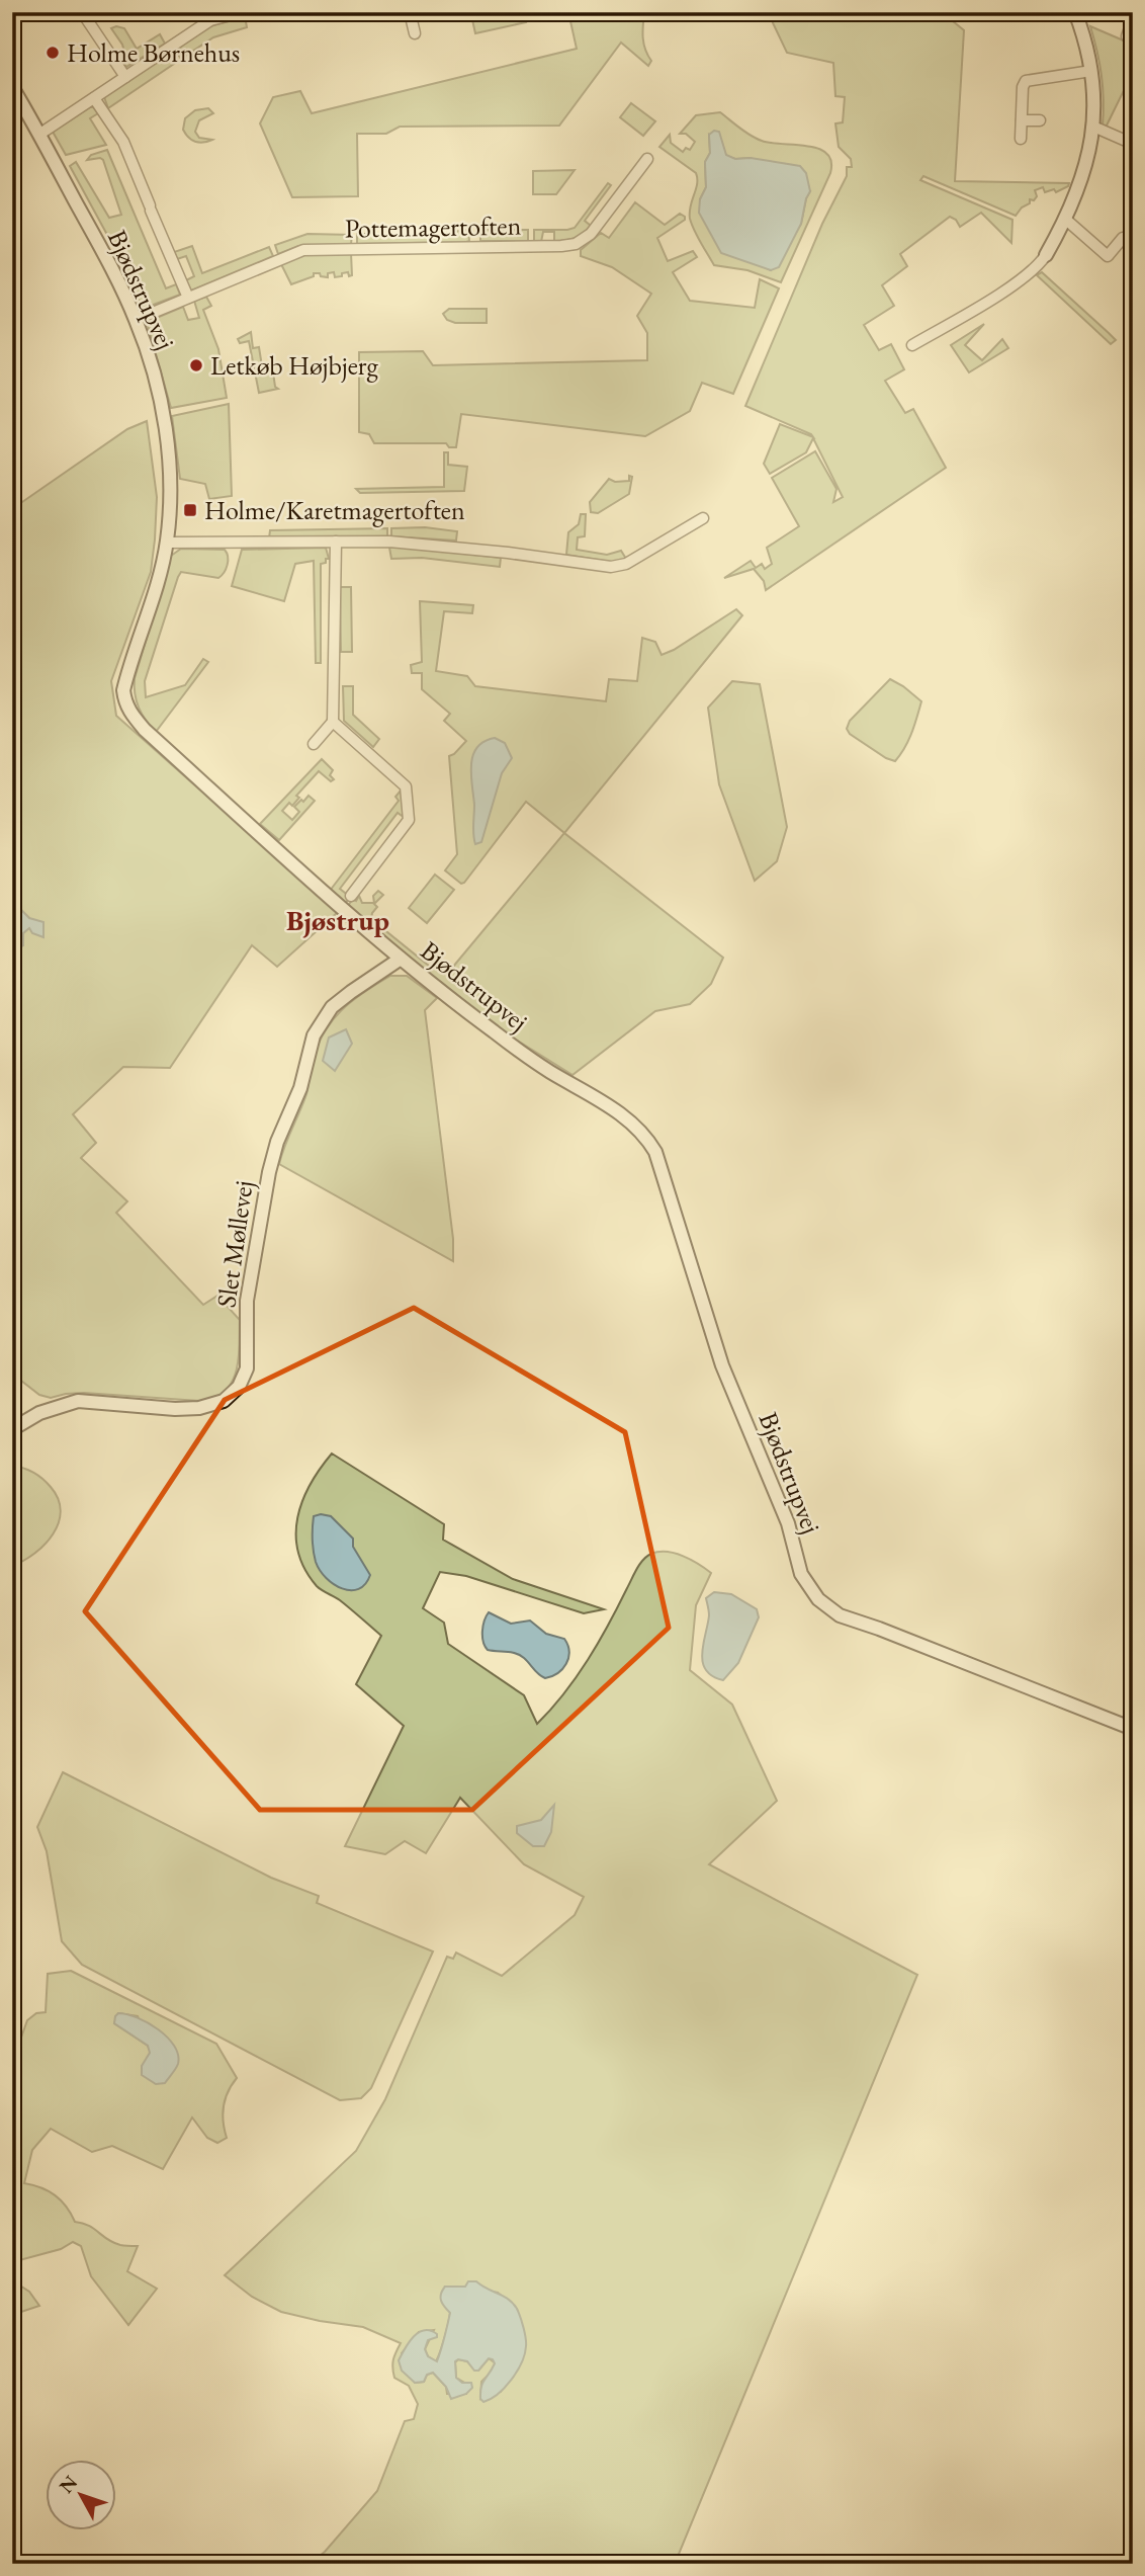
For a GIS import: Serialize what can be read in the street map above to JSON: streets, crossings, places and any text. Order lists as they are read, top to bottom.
{
  "streets": {
    "street": ["Pottemagertoften", "Bjødstrupvej", "Slet Møllevej"]
  },
  "crossings": [
    ["Pottemagertoften", "Bjødstrupvej"],
    ["Bjødstrupvej", "Slet Møllevej"]
  ],
  "districts": ["Bjøstrup"],
  "places": {
    "other": ["Holme Børnehus", "Letkøb Højbjerg"],
    "transit": ["Holme/Karetmagertoften"]
  },
  "north": "top left"
}
